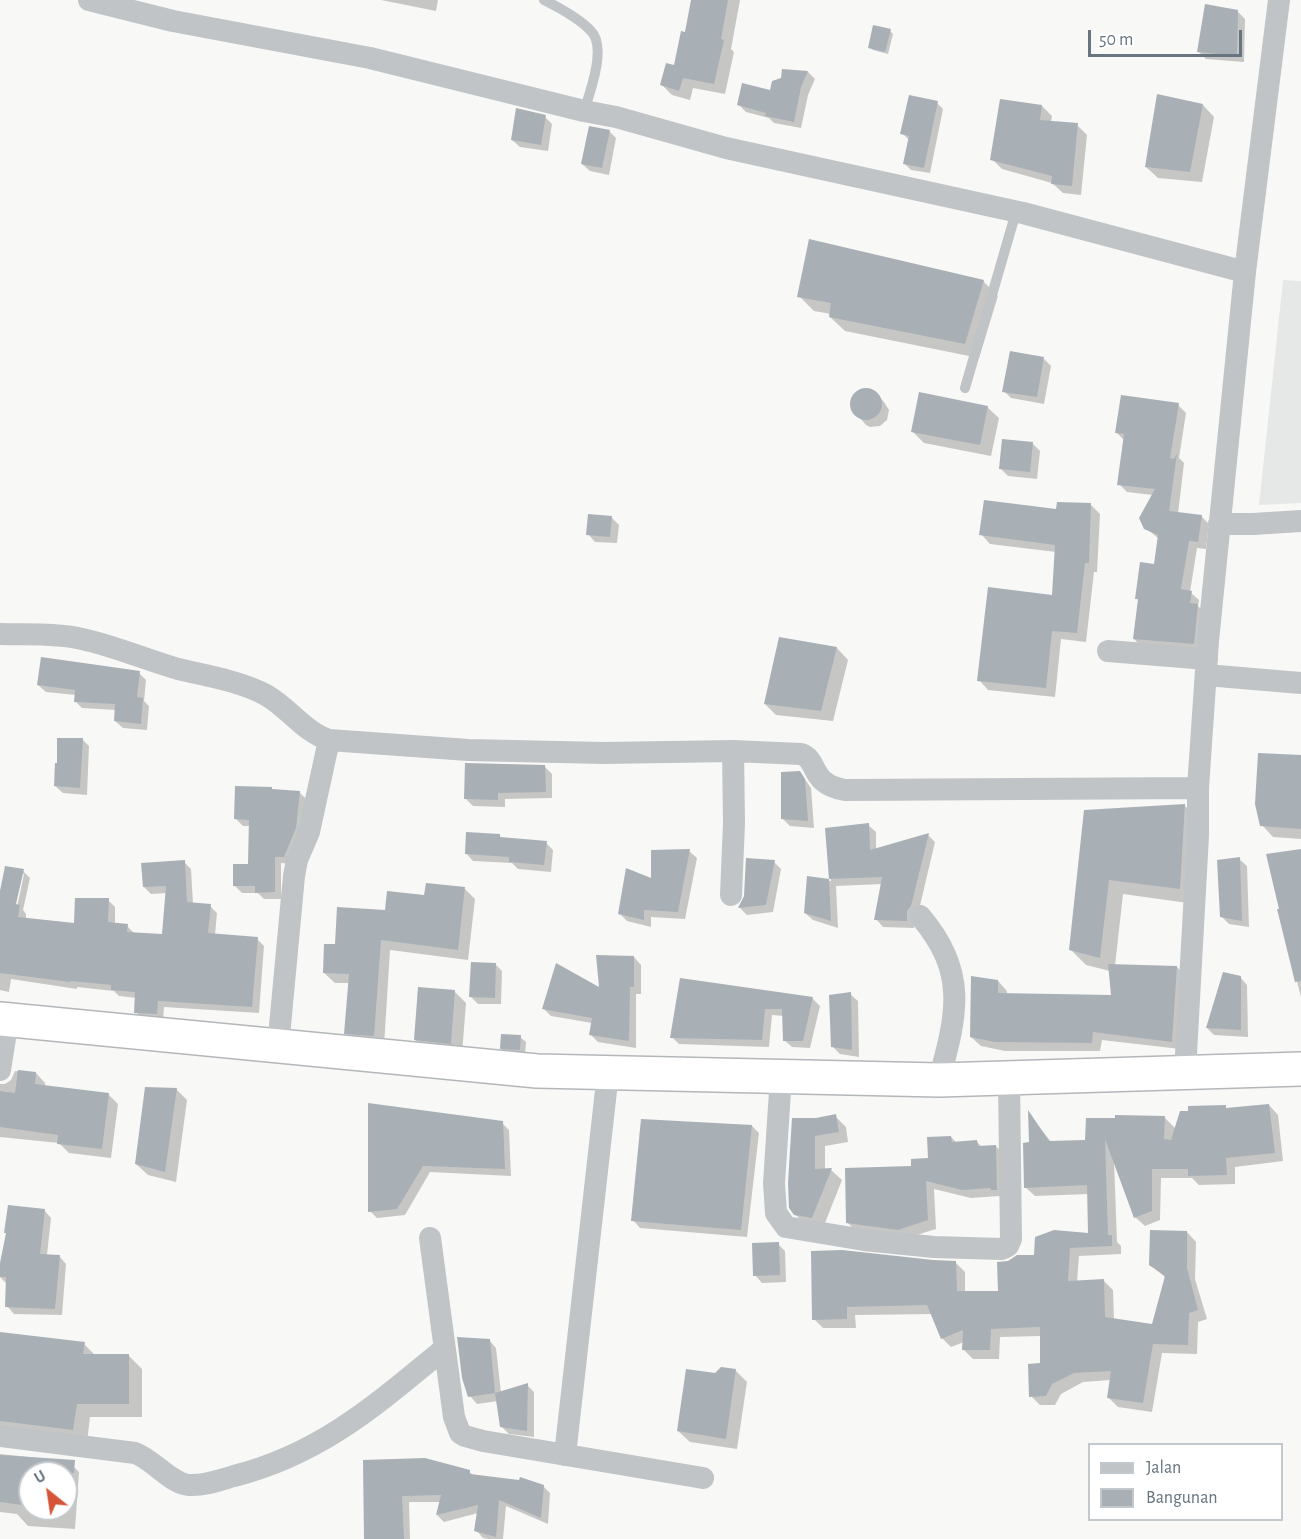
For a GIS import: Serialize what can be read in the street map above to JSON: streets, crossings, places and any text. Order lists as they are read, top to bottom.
{
  "legend": ["Jalan", "Bangunan"],
  "scale_bar": "50 m",
  "north": "top left"
}
